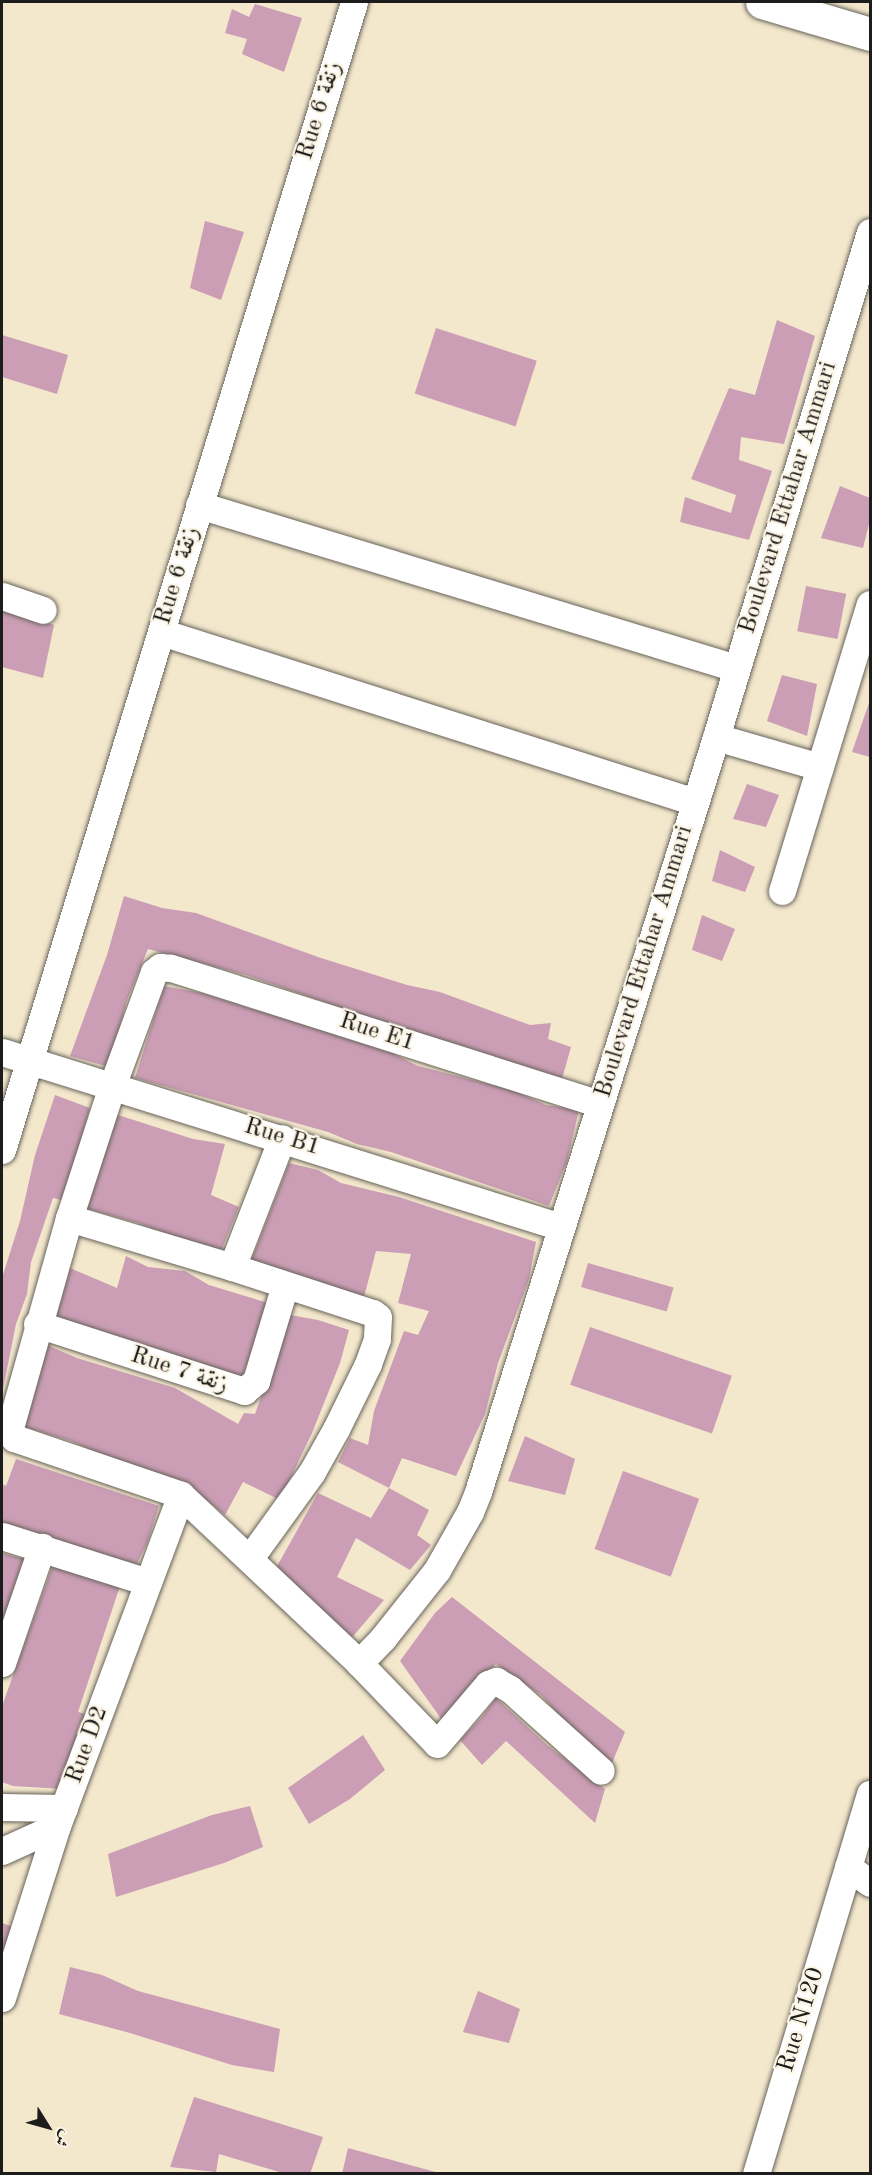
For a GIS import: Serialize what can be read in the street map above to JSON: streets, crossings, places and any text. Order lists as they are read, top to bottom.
{
  "streets": {
    "street": [
      "Rue 6 زنقة",
      "Boulevard Ettahar Ammari",
      "Rue E1",
      "Rue B1",
      "Rue 7 زنقة",
      "Rue D2",
      "Rue N120"
    ]
  },
  "crossings": [
    ["Rue 6 زنقة", "Rue B1"],
    ["Boulevard Ettahar Ammari", "Rue E1"],
    ["Boulevard Ettahar Ammari", "Rue B1"],
    ["Rue E1", "Rue B1"]
  ],
  "north": "bottom right"
}
